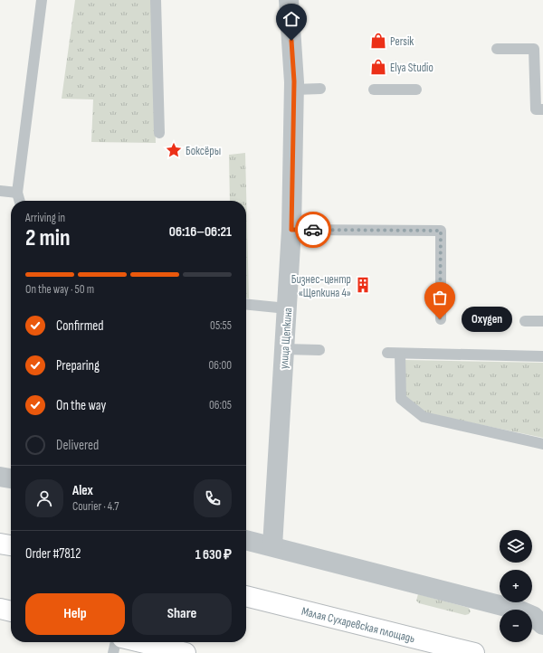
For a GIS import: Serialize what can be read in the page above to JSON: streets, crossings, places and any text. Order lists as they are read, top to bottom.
{
  "streets": {
    "main road": ["Малая Сухаревская площадь"],
    "street": ["улица Щепкина"]
  },
  "places": {
    "shop": ["Persik", "Elya Studio"],
    "place": ["Боксёры"],
    "building": ["Бизнес-центр «Щепкина 4»"],
    "other": ["Oxygen"]
  },
  "page": {
    "heading": ["2 min", "Arriving in", "06:16–06:21"],
    "panel": [
      "Alex",
      "Courier · 4.7",
      "Order #7812",
      "1 630 ₽"
    ],
    "bar": "On the way · 50 m",
    "list": [
      ["Confirmed", "05:55"],
      ["Preparing", "06:00"],
      ["On the way", "06:05"],
      "Delivered"
    ],
    "bubble": "Oxygen",
    "map_buttons": ["+", "−"],
    "buttons": ["Help", "Share"]
  }
}
